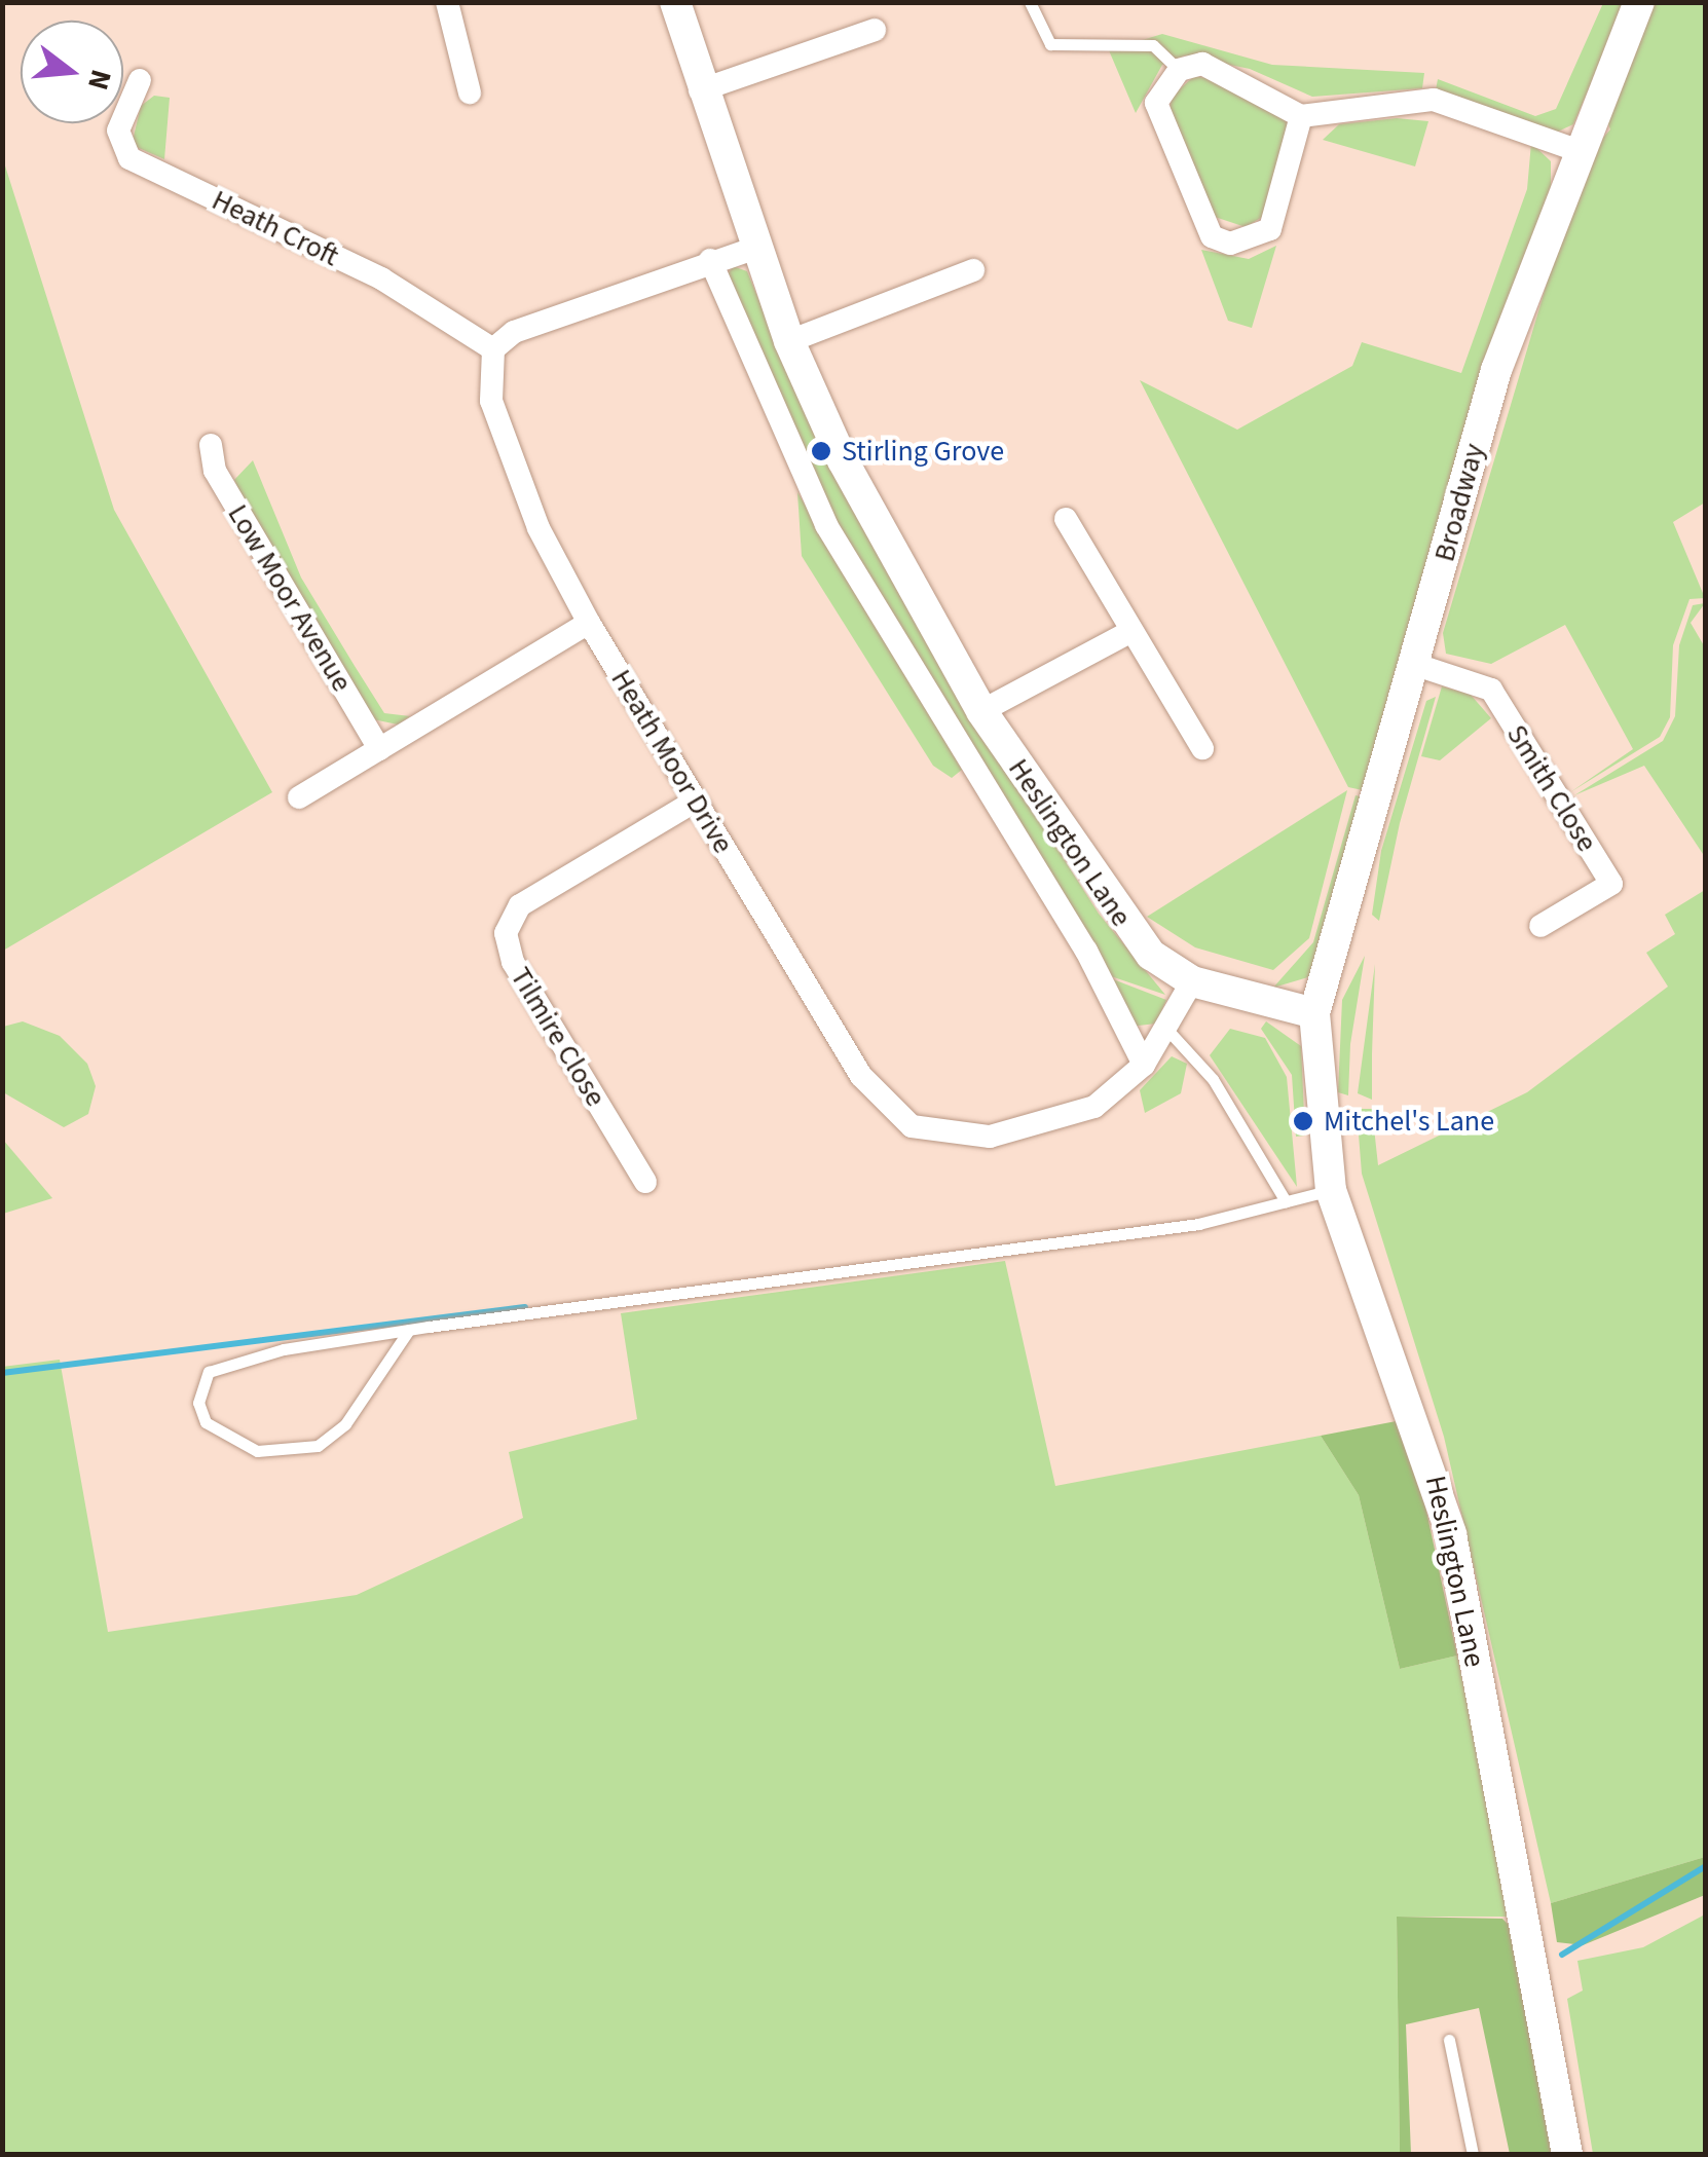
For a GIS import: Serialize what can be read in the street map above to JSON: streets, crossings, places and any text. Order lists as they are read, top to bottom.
{
  "streets": {
    "street": [
      "Heath Croft",
      "Broadway",
      "Low Moor Avenue",
      "Heath Moor Drive",
      "Smith Close",
      "Heslington Lane",
      "Tilmire Close"
    ]
  },
  "crossings": [
    ["Heath Croft", "Heath Moor Drive"],
    ["Broadway", "Smith Close"],
    ["Broadway", "Heslington Lane"],
    ["Heath Moor Drive", "Heslington Lane"],
    ["Heath Moor Drive", "Tilmire Close"]
  ],
  "places": ["Stirling Grove", "Mitchel's Lane"],
  "north": "right"
}
